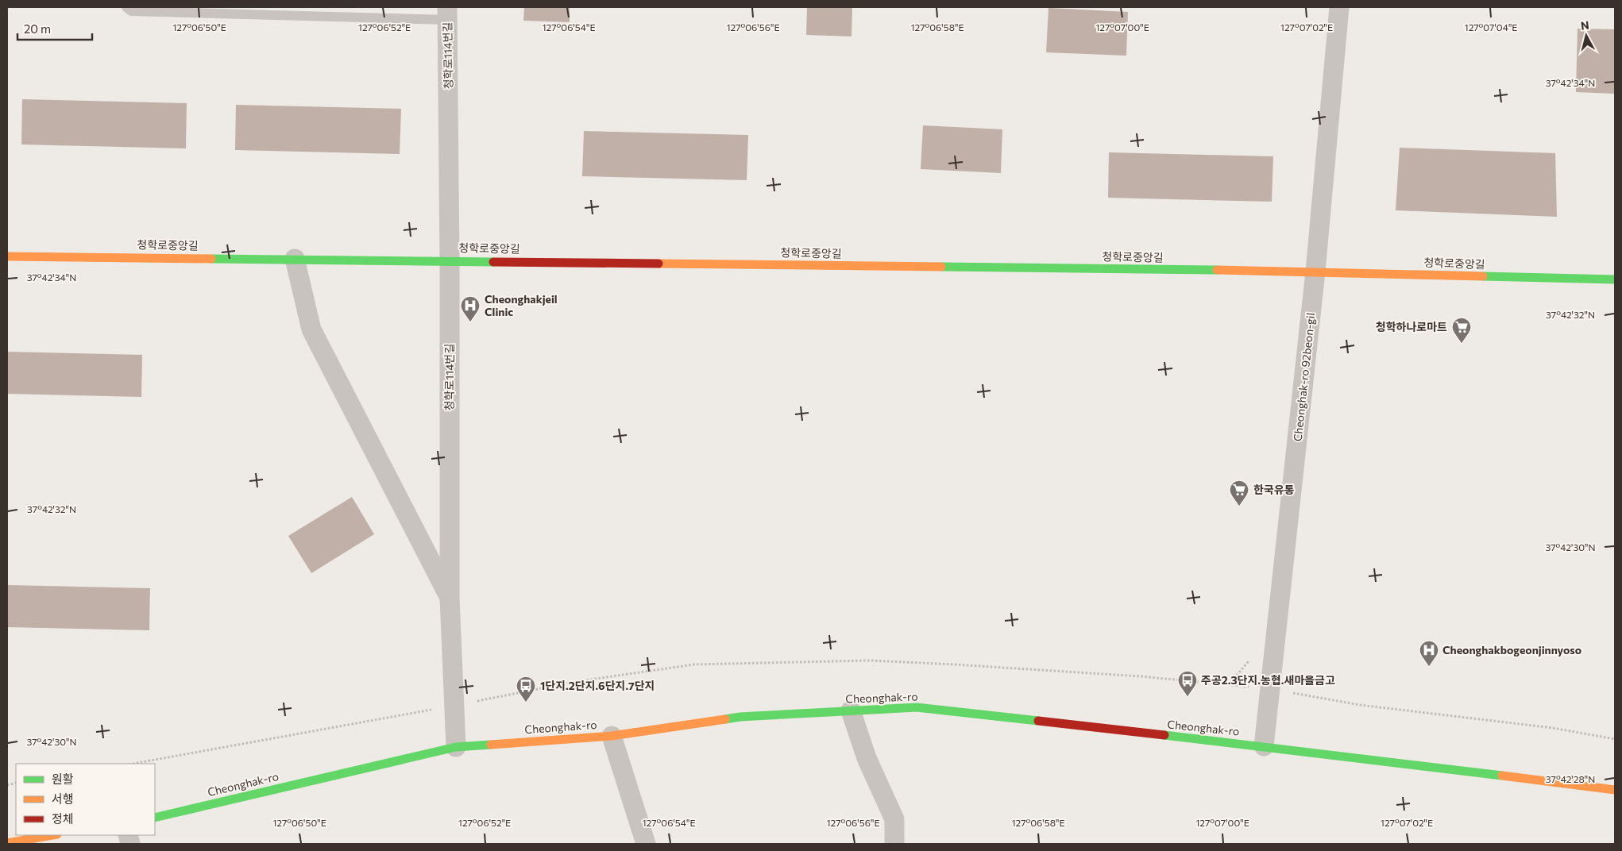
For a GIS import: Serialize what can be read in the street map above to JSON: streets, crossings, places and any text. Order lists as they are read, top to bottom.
{
  "streets": {
    "street": [
      "청학로114번길",
      "청학로중앙길",
      "Cheonghak-ro 92beon-gil",
      "Cheonghak-ro"
    ]
  },
  "crossings": [
    ["청학로114번길", "청학로중앙길"],
    ["청학로114번길", "Cheonghak-ro"],
    ["청학로중앙길", "Cheonghak-ro 92beon-gil"],
    ["Cheonghak-ro 92beon-gil", "Cheonghak-ro"]
  ],
  "places": {
    "hospital": ["Cheonghakjeil Clinic", "Cheonghakbogeonjinnyoso"],
    "supermarket": ["청학하나로마트", "한국유통"],
    "bus stop": ["주공2.3단지.농협.새마을금고", "1단지.2단지.6단지.7단지"]
  },
  "legend": ["원활", "서행", "정체"],
  "scale_bar": "20 m",
  "north": "top",
  "coordinates": [
    "127°06'50\"E",
    "127°06'52\"E",
    "127°06'54\"E",
    "127°06'56\"E",
    "127°06'58\"E",
    "127°07'00\"E",
    "127°07'02\"E",
    "127°07'04\"E",
    "37°42'34\"N",
    "37°42'32\"N",
    "37°42'30\"N",
    "37°42'28\"N"
  ]
}
